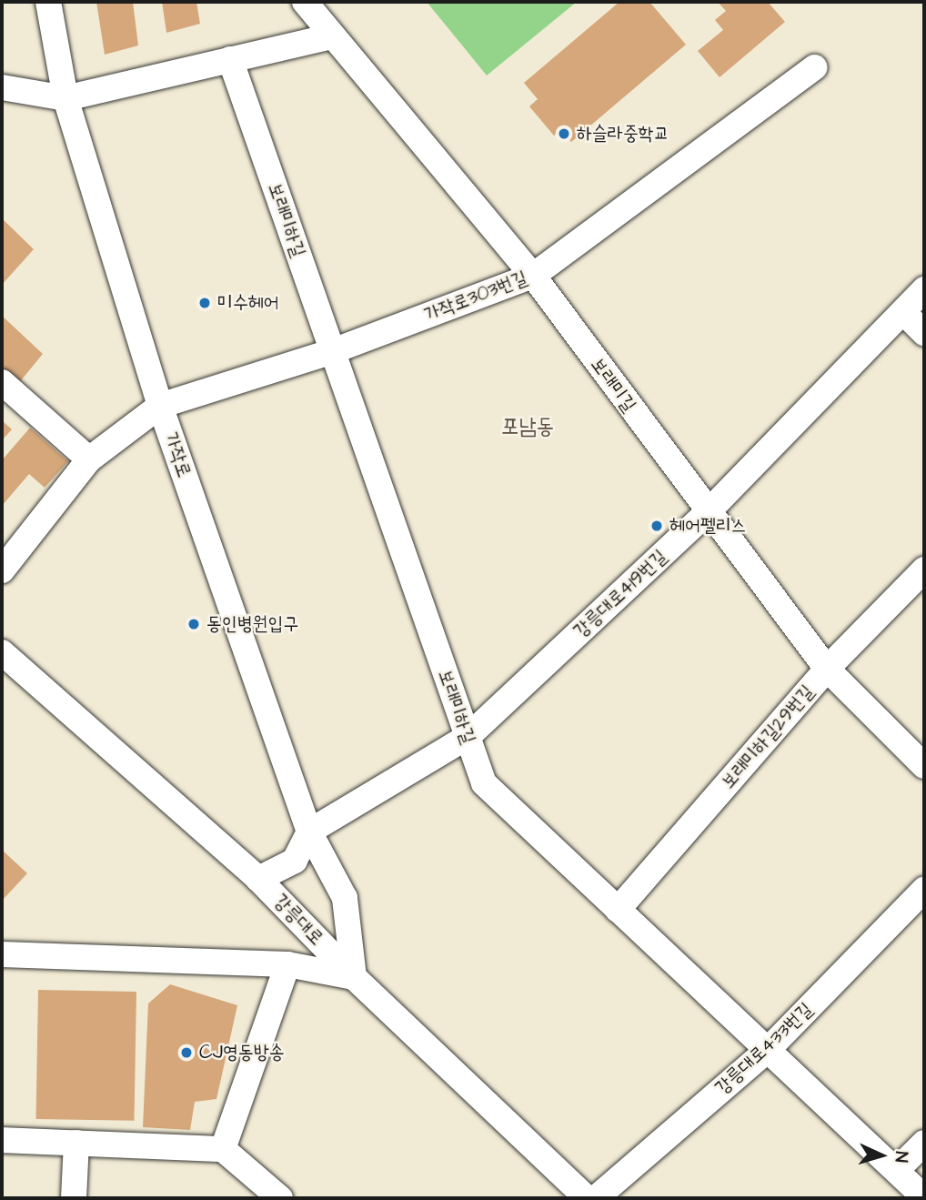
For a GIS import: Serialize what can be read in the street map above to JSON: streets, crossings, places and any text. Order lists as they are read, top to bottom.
{
  "streets": {
    "street": [
      "보래미하길",
      "가작로303번길",
      "보래미길",
      "가작로",
      "강릉대로419번길",
      "보래미하길29번길",
      "강릉대로",
      "강릉대로433번길"
    ]
  },
  "crossings": [
    ["보래미하길", "가작로303번길"],
    ["보래미하길", "강릉대로419번길"],
    ["보래미하길", "보래미하길29번길"],
    ["보래미하길", "강릉대로433번길"],
    ["가작로303번길", "보래미길"],
    ["가작로303번길", "가작로"],
    ["보래미길", "강릉대로419번길"],
    ["보래미길", "보래미하길29번길"],
    ["가작로", "강릉대로419번길"],
    ["가작로", "강릉대로"]
  ],
  "districts": ["포남동"],
  "places": [
    "하슬라중학교",
    "미수헤어",
    "헤어펠리스",
    "동인병원입구",
    "CJ영동방송"
  ],
  "north": "right"
}
